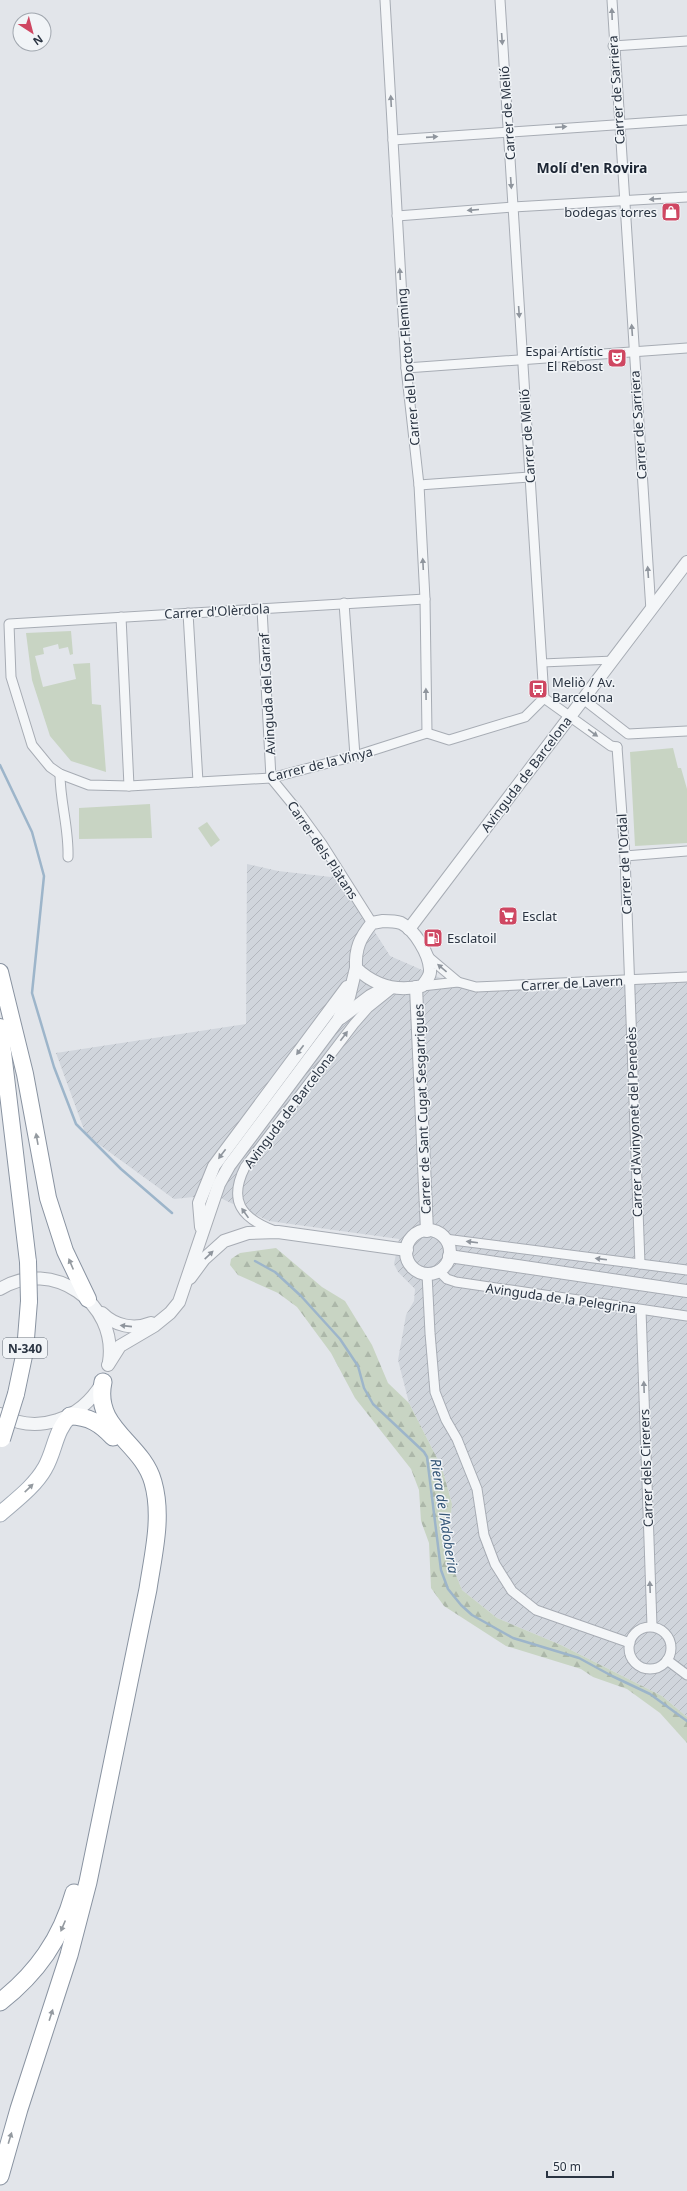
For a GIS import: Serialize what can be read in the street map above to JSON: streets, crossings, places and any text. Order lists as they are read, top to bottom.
{
  "streets": {
    "highway": ["N-340"],
    "street": [
      "Carrer de Sarriera",
      "Carrer de Melió",
      "Carrer del Doctor Fleming",
      "Carrer d'Olèrdola",
      "Avinguda del Garraf",
      "Carrer de la Vinya",
      "Avinguda de Barcelona",
      "Carrer dels Plàtans",
      "Carrer de l'Ordal",
      "Carrer de Lavern",
      "Carrer de Sant Cugat Sesgarrigues",
      "Carrer d'Avinyonet del Penedès",
      "Avinguda de la Pelegrina",
      "Carrer dels Cirerers"
    ]
  },
  "crossings": [
    ["Carrer de Sarriera", "Avinguda de Barcelona"],
    ["Carrer del Doctor Fleming", "Carrer d'Olèrdola"],
    ["Carrer del Doctor Fleming", "Carrer de la Vinya"],
    ["Carrer d'Olèrdola", "Avinguda del Garraf"],
    ["Carrer d'Olèrdola", "Carrer de la Vinya"],
    ["Avinguda del Garraf", "Carrer de la Vinya"],
    ["Avinguda del Garraf", "Carrer dels Plàtans"],
    ["Carrer de la Vinya", "Carrer dels Plàtans"],
    ["Avinguda de Barcelona", "Carrer dels Plàtans"],
    ["Avinguda de Barcelona", "Carrer de Lavern"],
    ["Avinguda de Barcelona", "Carrer de Sant Cugat Sesgarrigues"],
    ["Carrer dels Plàtans", "Carrer de Lavern"],
    ["Carrer dels Plàtans", "Carrer de Sant Cugat Sesgarrigues"],
    ["Carrer de l'Ordal", "Carrer de Lavern"],
    ["Carrer de l'Ordal", "Carrer d'Avinyonet del Penedès"],
    ["Carrer de Lavern", "Carrer de Sant Cugat Sesgarrigues"],
    ["Carrer de Lavern", "Carrer d'Avinyonet del Penedès"],
    ["Carrer de Sant Cugat Sesgarrigues", "Avinguda de la Pelegrina"],
    ["Avinguda de la Pelegrina", "Carrer dels Cirerers"]
  ],
  "one_way": [
    "Carrer de Sarriera",
    "Carrer de Melió",
    "Carrer del Doctor Fleming",
    "Carrer dels Cirerers"
  ],
  "districts": ["Molí d'en Rovira"],
  "water": ["Riera de l'Adoberia"],
  "places": {
    "shop": ["bodegas torres"],
    "theatre": ["Espai Artístic El Rebost"],
    "bus stop": ["Meliò / Av. Barcelona"],
    "supermarket": ["Esclat"],
    "fuel station": ["Esclatoil"]
  },
  "scale_bar": "50 m",
  "north": "bottom right"
}
